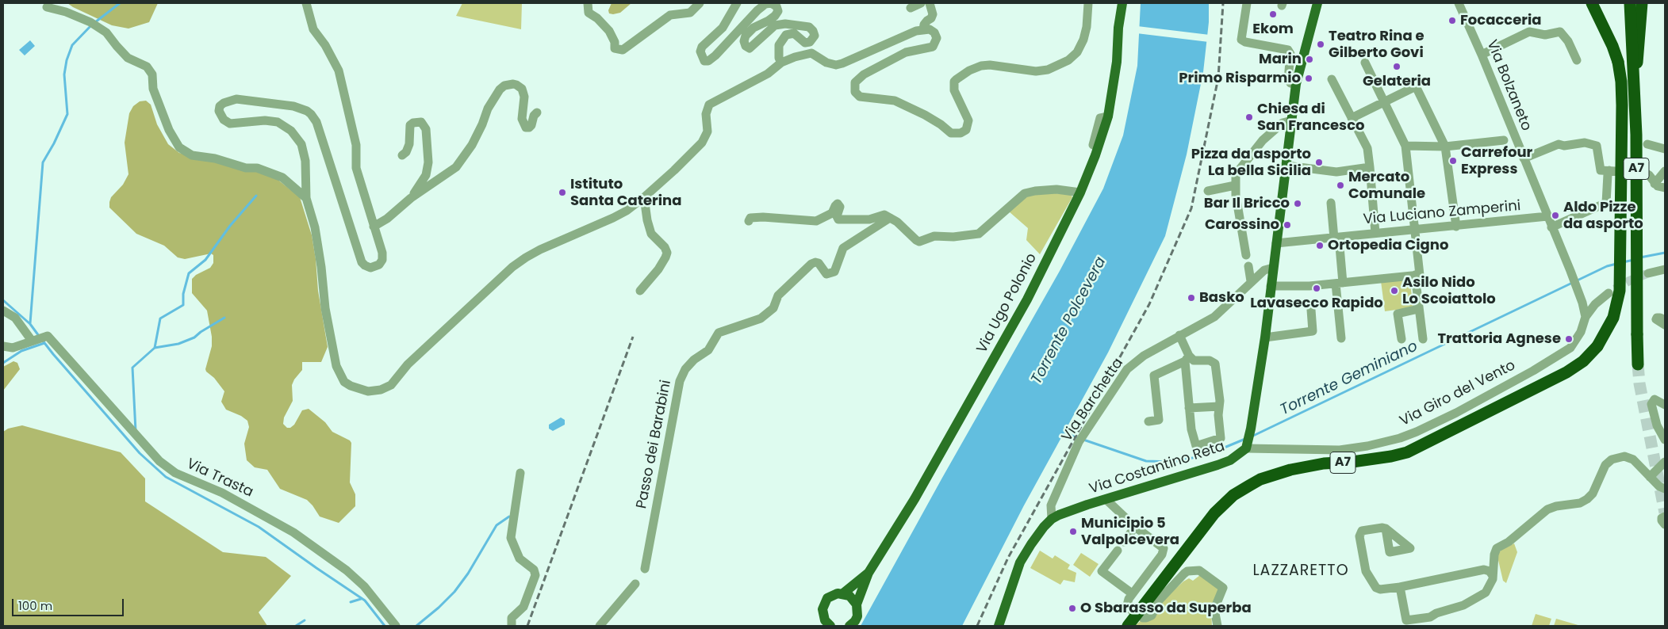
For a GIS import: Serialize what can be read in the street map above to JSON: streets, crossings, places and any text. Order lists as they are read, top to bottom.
{
  "streets": {
    "highway": ["A7"],
    "main road": ["Via Ugo Polonio", "Via Costantino Reta"],
    "street": [
      "Via Bolzaneto",
      "Via Luciano Zamperini",
      "Via Giro del Vento",
      "Via Barchetta",
      "Passo dei Barabini",
      "Via Trasta"
    ]
  },
  "crossings": [
    ["Via Bolzaneto", "Via Luciano Zamperini"],
    ["Via Bolzaneto", "Via Giro del Vento"],
    ["Via Giro del Vento", "Via Costantino Reta"],
    ["Via Barchetta", "Via Costantino Reta"]
  ],
  "districts": ["LAZZARETTO"],
  "water": ["Torrente Polcevera", "Torrente Geminiano"],
  "places": [
    "Ekom",
    "Focacceria",
    "Teatro Rina e Gilberto Govi",
    "Marin",
    "Gelateria",
    "Primo Risparmio",
    "Chiesa di San Francesco",
    "Carrefour Express",
    "Pizza da asporto La bella Sicilia",
    "Mercato Comunale",
    "Istituto Santa Caterina",
    "Bar Il Bricco",
    "Aldo Pizze da asporto",
    "Carossino",
    "Ortopedia Cigno",
    "Lavasecco Rapido",
    "Asilo Nido Lo Scoiattolo",
    "Basko",
    "Trattoria Agnese",
    "Municipio 5 Valpolcevera",
    "O Sbarasso da Superba"
  ],
  "scale_bar": "100 m"
}
